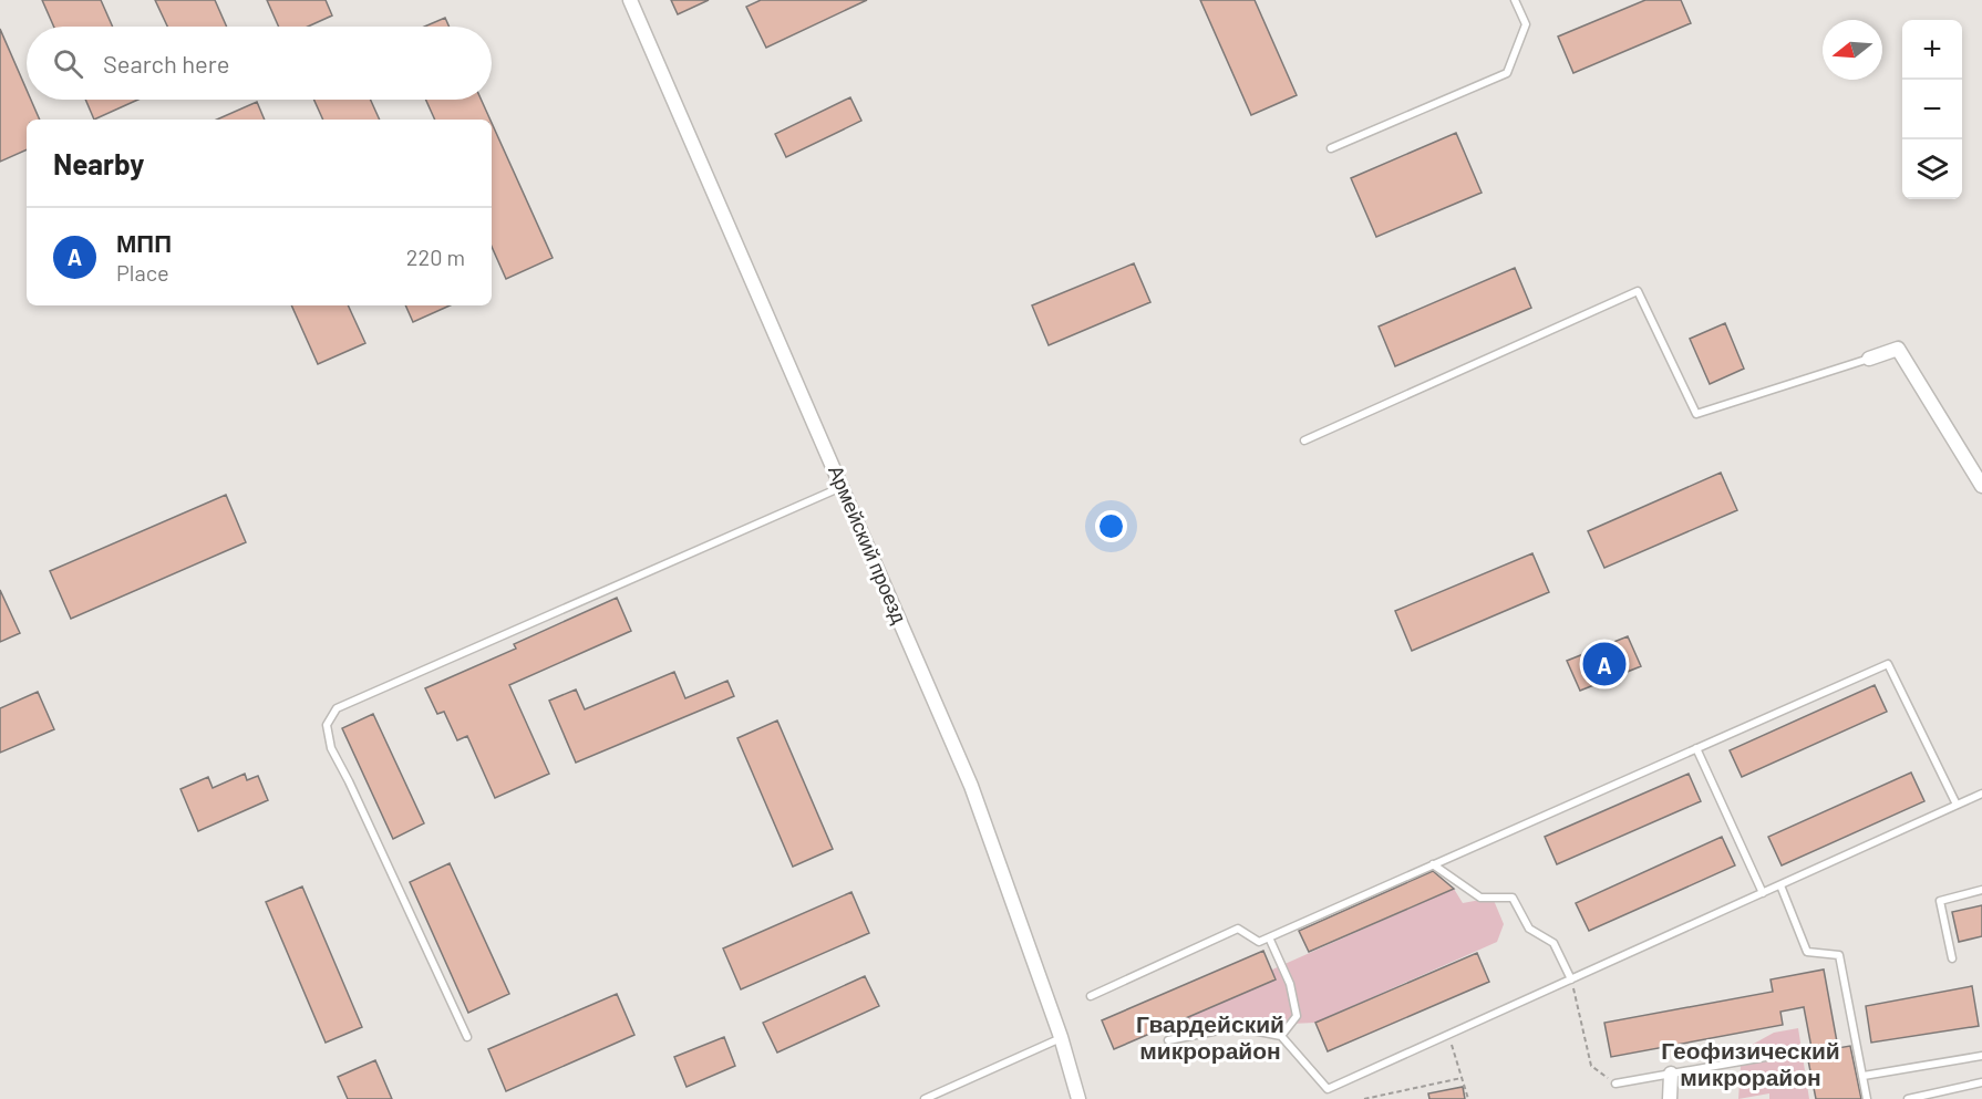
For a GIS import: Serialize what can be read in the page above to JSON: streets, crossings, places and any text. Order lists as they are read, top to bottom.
{
  "streets": {
    "street": ["Армейский проезд"]
  },
  "districts": ["Гвардейский микрорайон", "Геофизический микрорайон"],
  "north": "left",
  "page": {
    "map_buttons": ["+", "−"],
    "search": "Search here",
    "heading": "Nearby",
    "list": [
      {
        "mark": "A",
        "name": "МПП",
        "note": "Place",
        "value": "220 m"
      }
    ],
    "pins": "A"
  }
}
